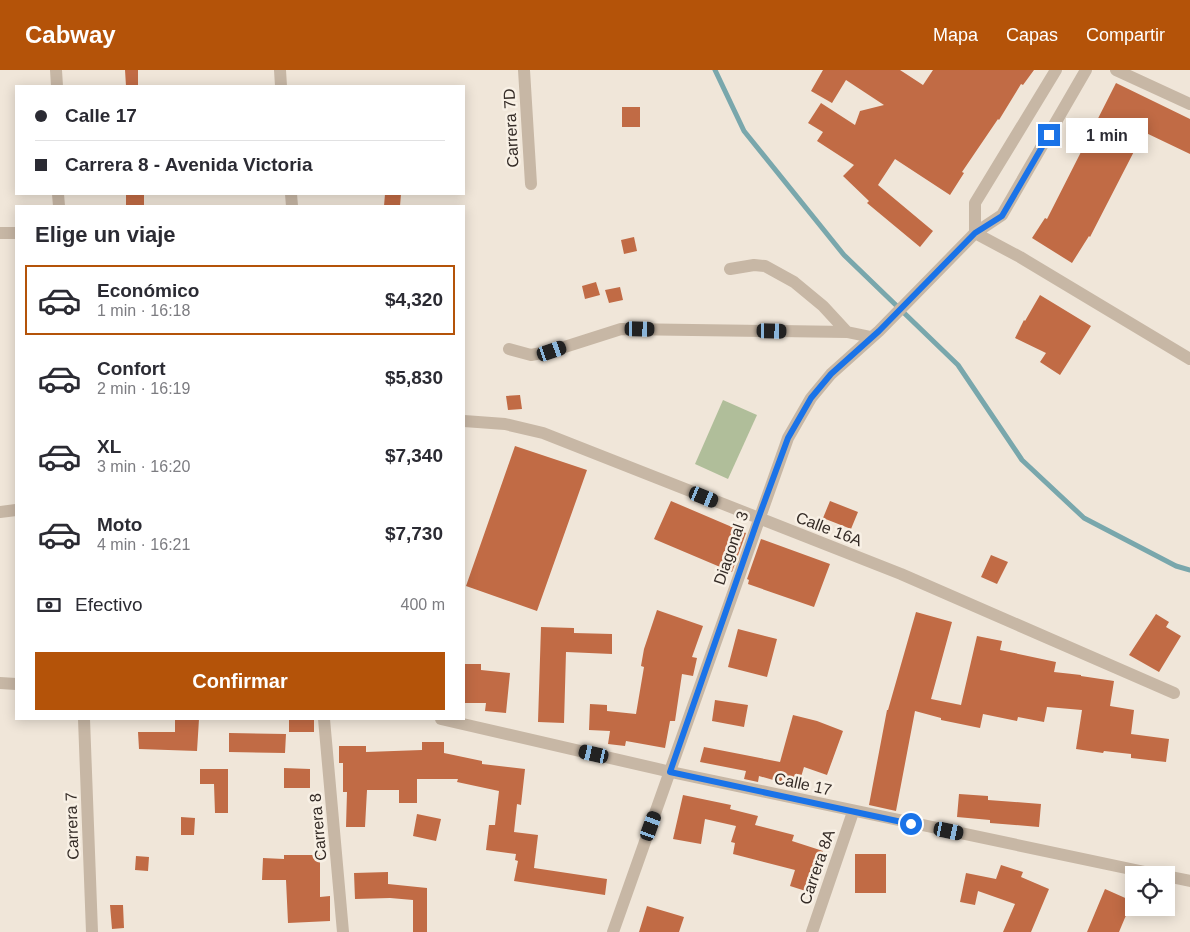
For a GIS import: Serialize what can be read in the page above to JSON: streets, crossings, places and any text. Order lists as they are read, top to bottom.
{
  "streets": {
    "street": [
      "Carrera 7D",
      "Calle 16A",
      "Diagonal 3",
      "Calle 17",
      "Carrera 7",
      "Carrera 8",
      "Carrera 8A"
    ]
  },
  "crossings": [
    ["Calle 16A", "Diagonal 3"],
    ["Diagonal 3", "Calle 17"],
    ["Calle 17", "Carrera 8A"]
  ],
  "page": {
    "header": "Cabway",
    "nav": ["Mapa", "Capas", "Compartir"],
    "banner": ["Calle 17", "Carrera 8 - Avenida Victoria"],
    "bubble": "1 min",
    "heading": "Elige un viaje",
    "list": [
      {
        "name": "Económico",
        "note": "1 min · 16:18",
        "value": "$4,320"
      },
      {
        "name": "Confort",
        "note": "2 min · 16:19",
        "value": "$5,830"
      },
      {
        "name": "XL",
        "note": "3 min · 16:20",
        "value": "$7,340"
      },
      {
        "name": "Moto",
        "note": "4 min · 16:21",
        "value": "$7,730"
      }
    ],
    "pay": ["Efectivo", "400 m"],
    "buttons": "Confirmar"
  }
}
